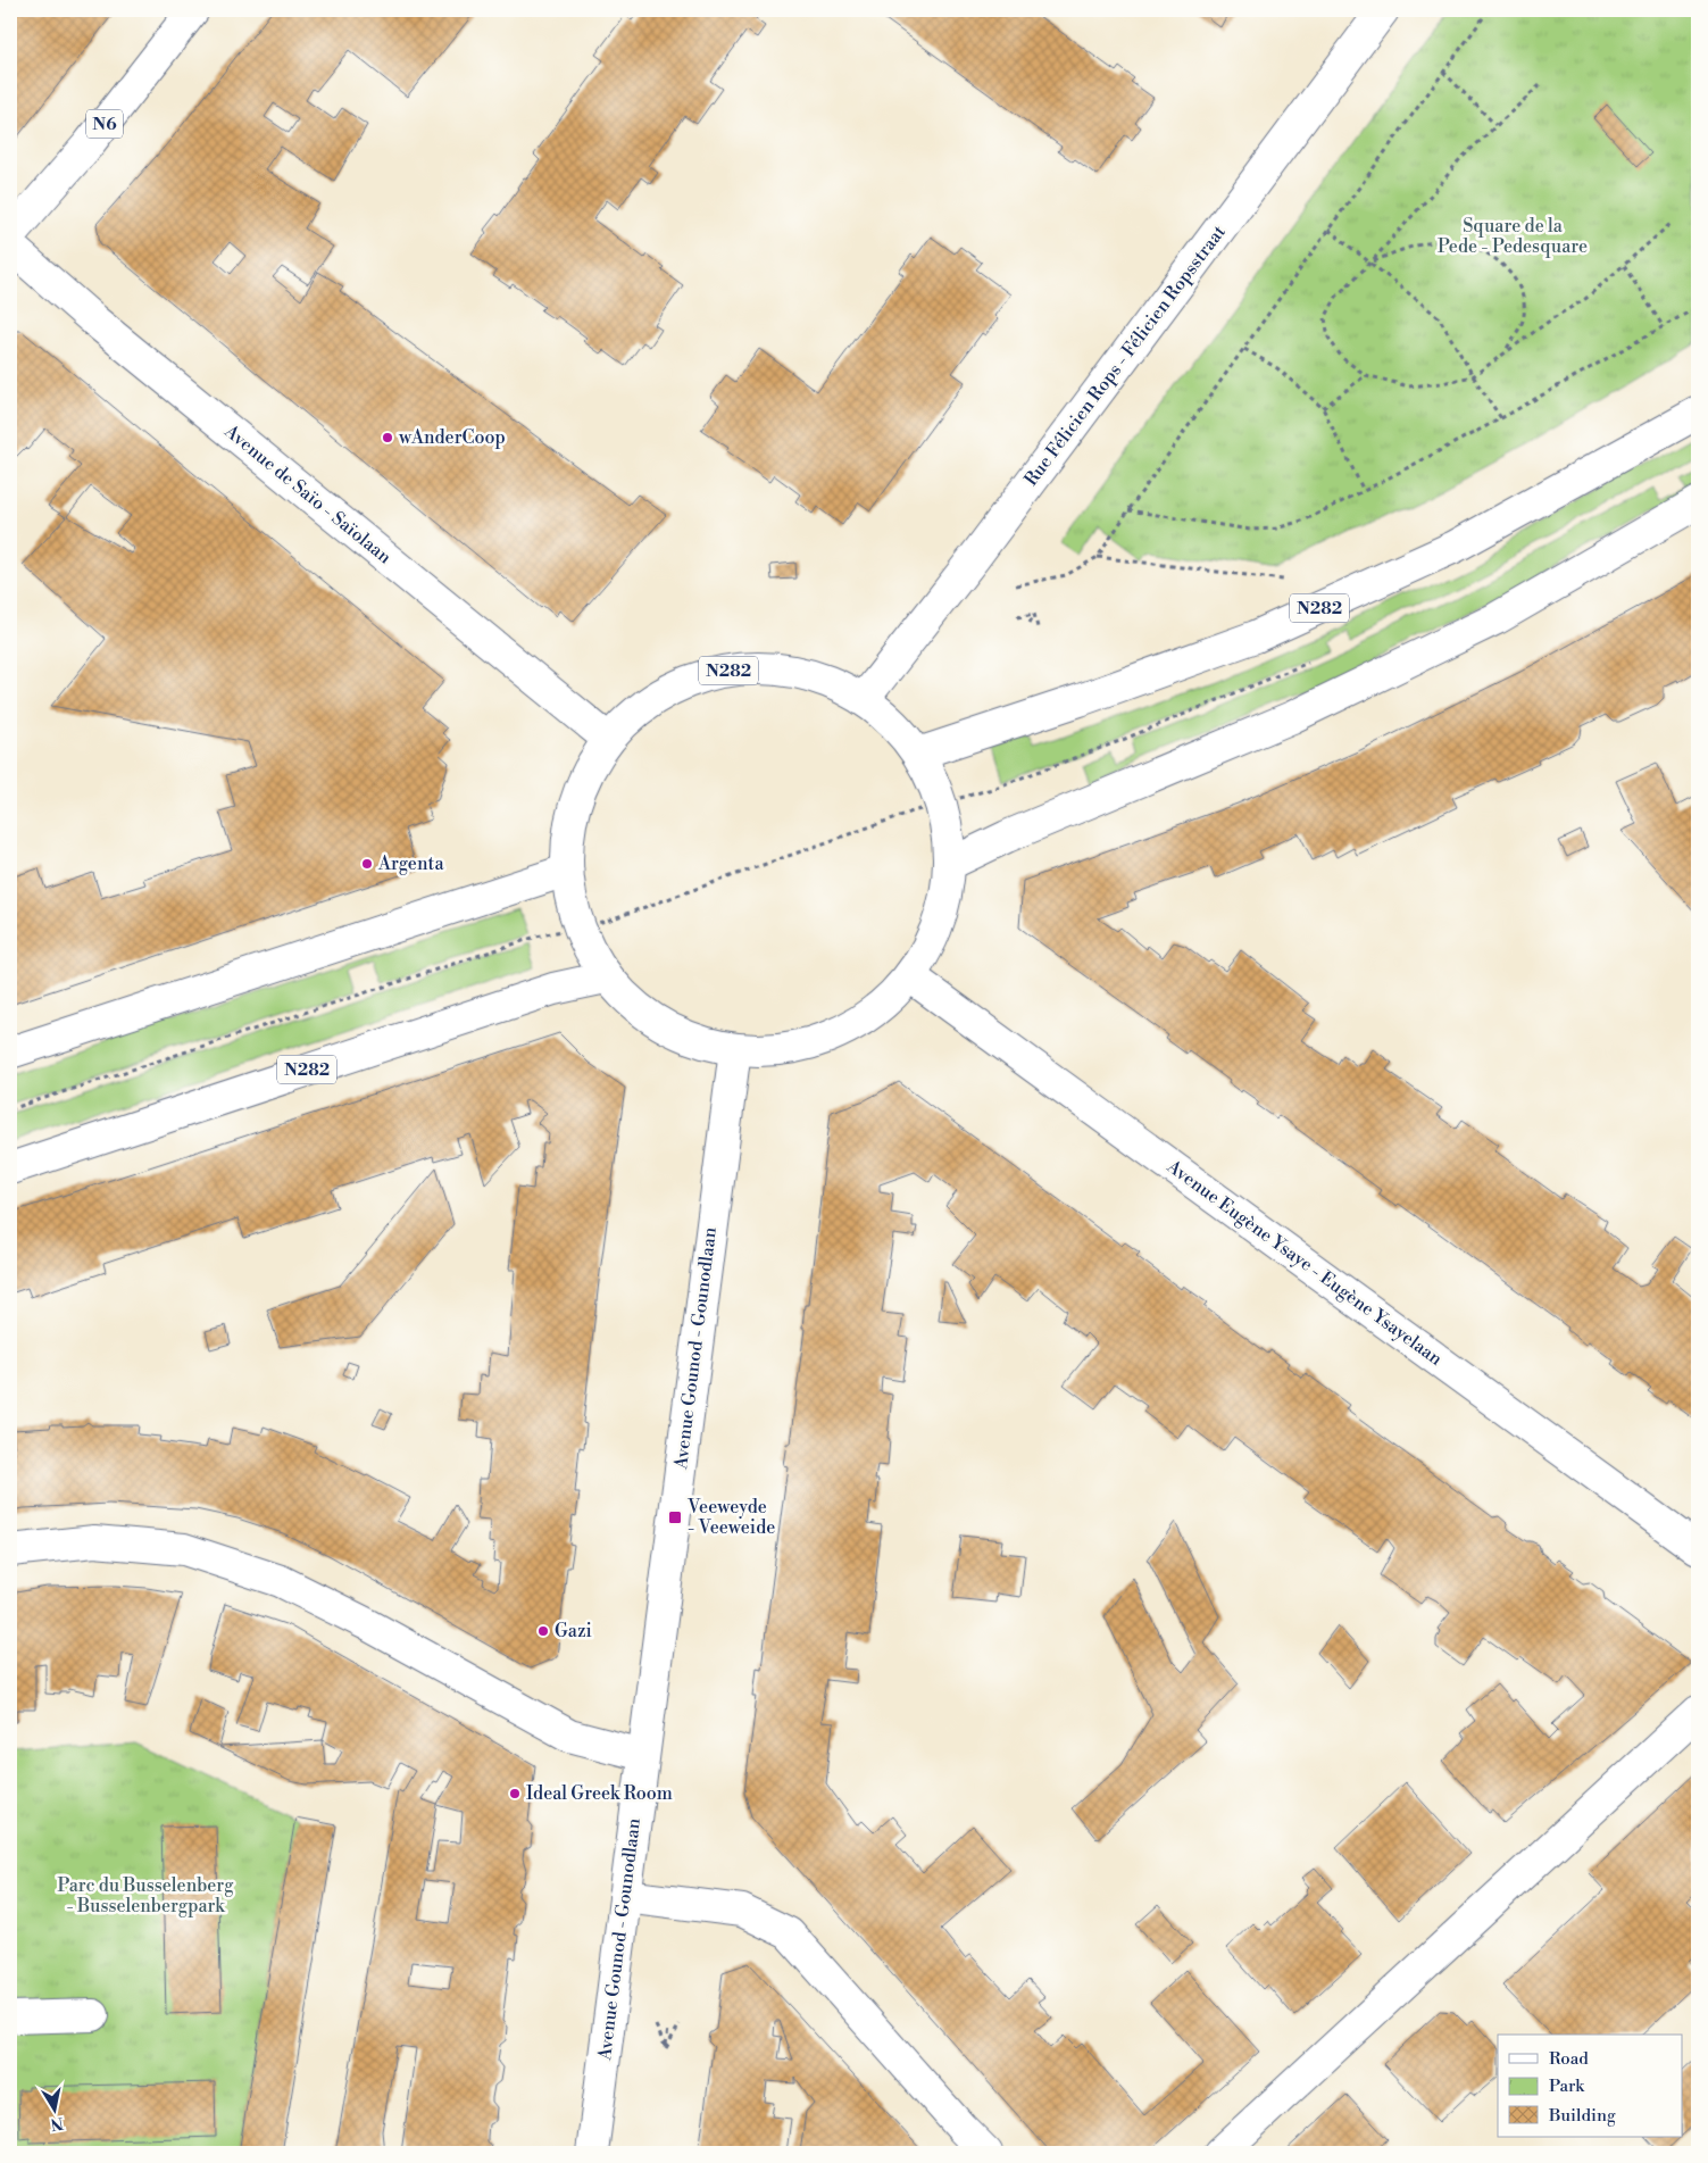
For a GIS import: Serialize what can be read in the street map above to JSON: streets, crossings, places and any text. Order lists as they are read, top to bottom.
{
  "streets": {
    "street": [
      "N6",
      "Rue Félicien Rops - Félicien Ropsstraat",
      "Avenue de Saïo - Saïolaan",
      "N282",
      "Avenue Eugène Ysaye - Eugène Ysayelaan",
      "Avenue Gounod - Gounodlaan"
    ]
  },
  "crossings": [
    ["Rue Félicien Rops - Félicien Ropsstraat", "N282"],
    ["Avenue de Saïo - Saïolaan", "N282"],
    ["N282", "Avenue Eugène Ysaye - Eugène Ysayelaan"],
    ["N282", "Avenue Gounod - Gounodlaan"]
  ],
  "parks": ["Square de la Pede - Pedesquare", "Parc du Busselenberg - Busselenbergpark"],
  "places": {
    "other": [
      "wAnderCoop",
      "Argenta",
      "Gazi",
      "Ideal Greek Room"
    ],
    "transit": ["Veeweyde - Veeweide"]
  },
  "legend": ["Road", "Park", "Building"],
  "north": "bottom"
}
